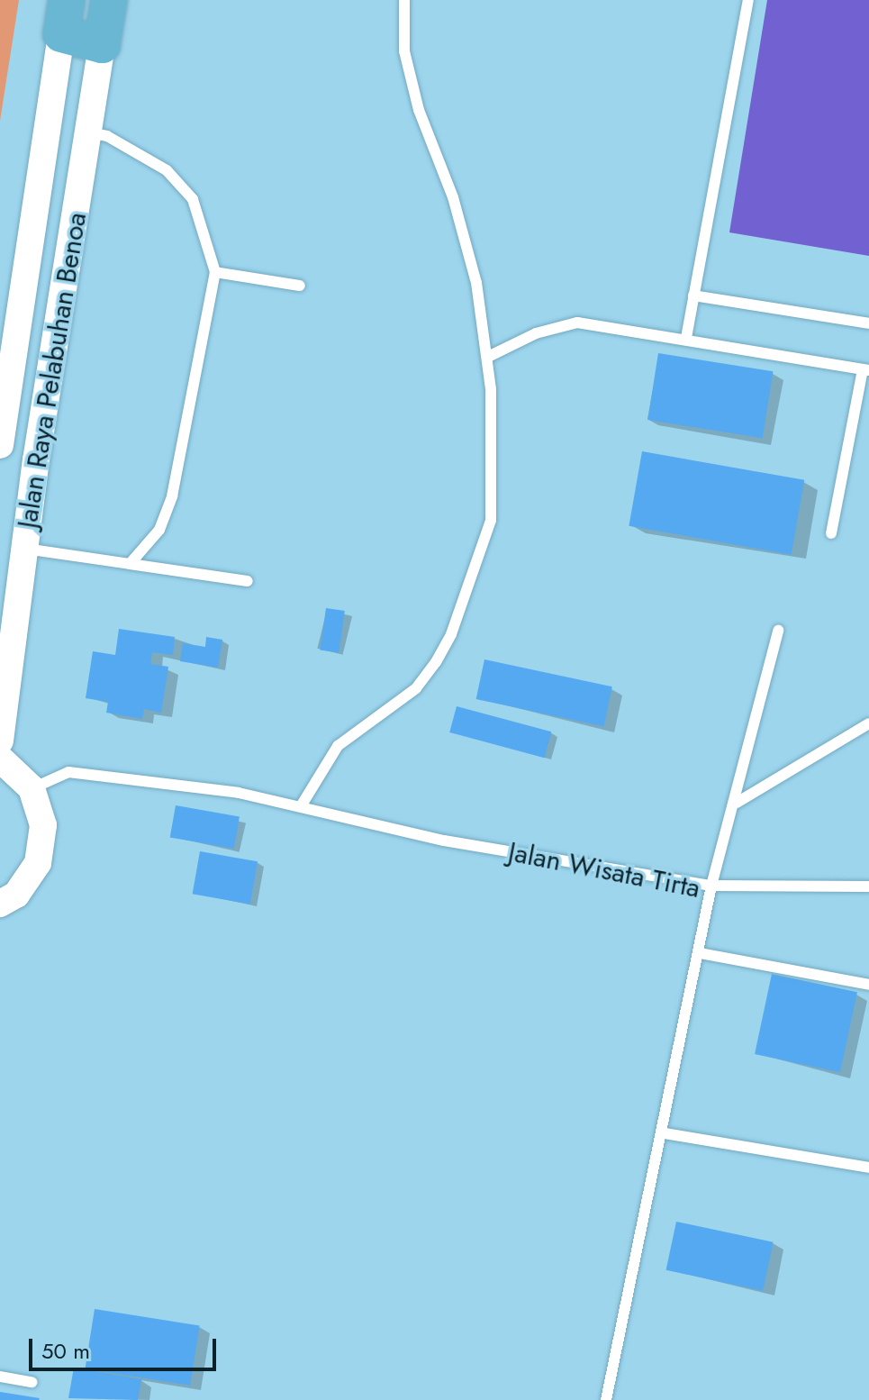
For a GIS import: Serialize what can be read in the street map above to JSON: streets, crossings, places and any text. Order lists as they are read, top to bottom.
{
  "streets": {
    "highway": ["Jalan Raya Pelabuhan Benoa"],
    "lane": ["Jalan Wisata Tirta"]
  },
  "scale_bar": "50 m"
}
